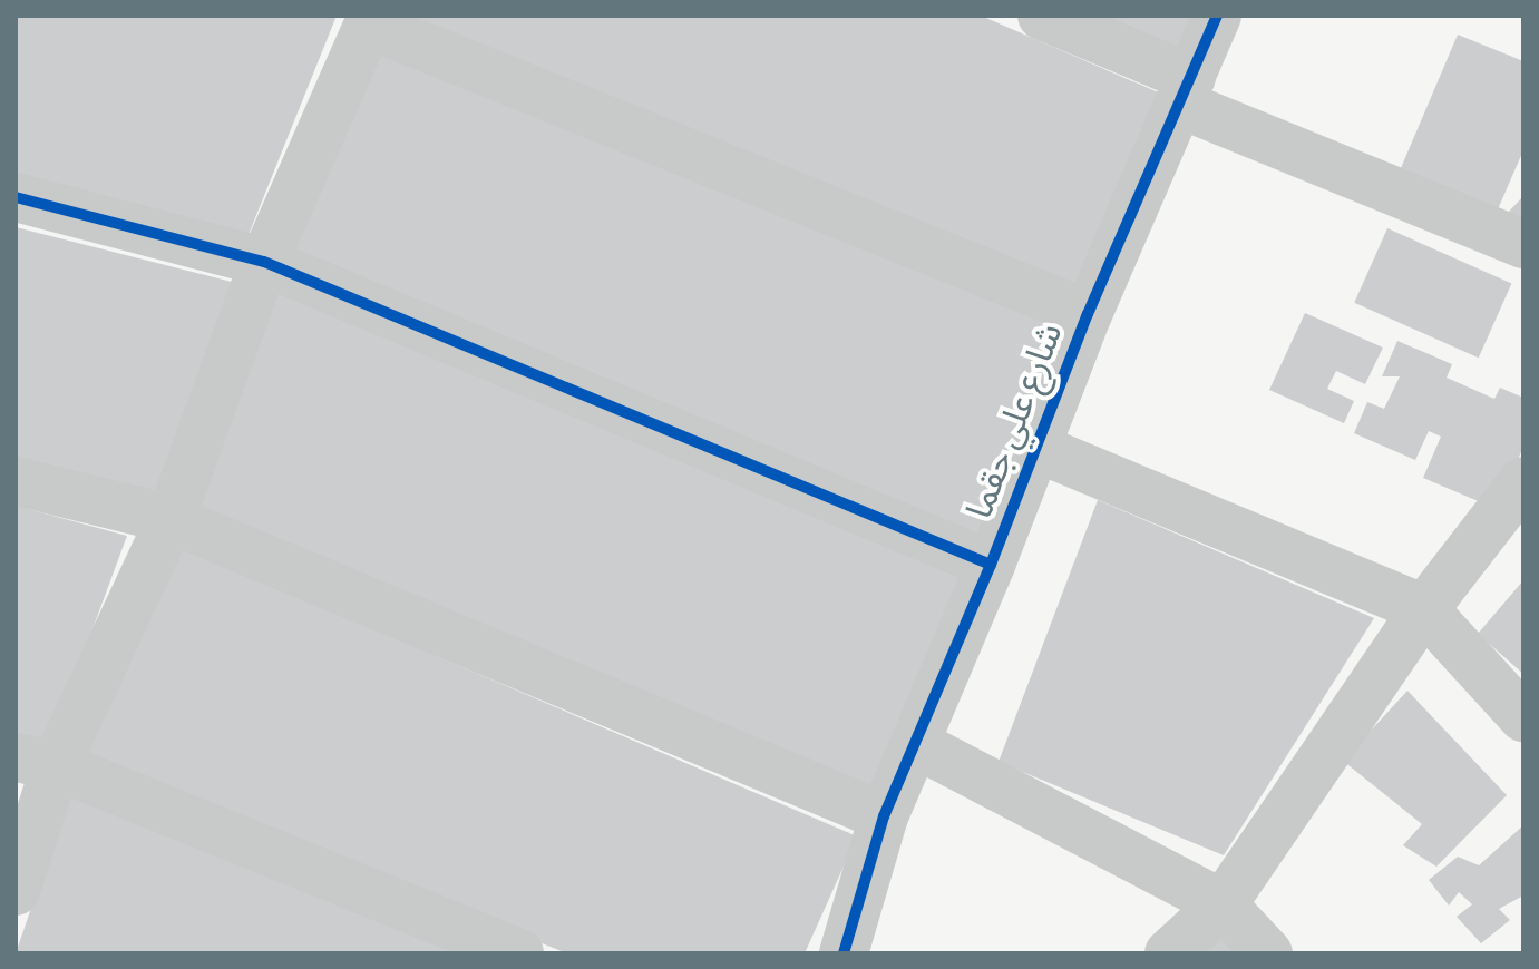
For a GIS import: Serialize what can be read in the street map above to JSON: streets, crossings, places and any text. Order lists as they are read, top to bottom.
{
  "streets": {
    "street": ["شارع علي جقما"]
  }
}
